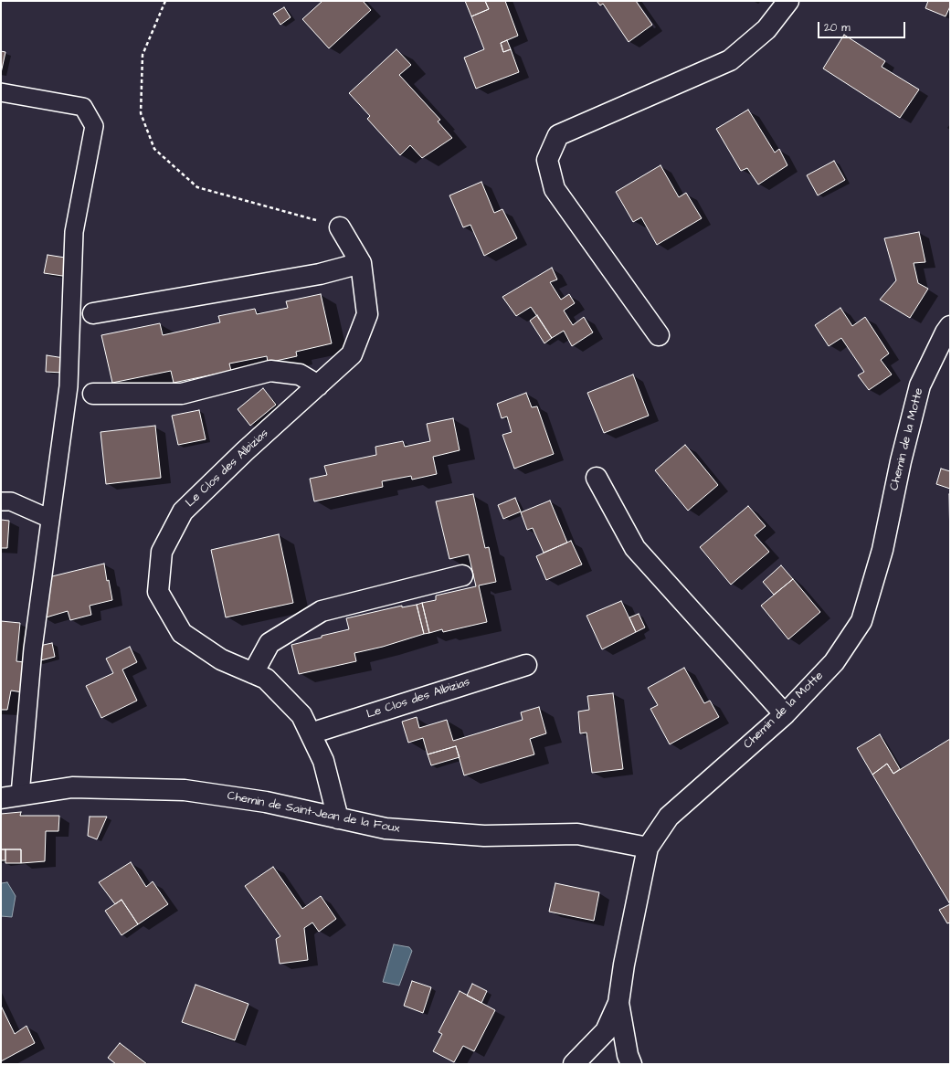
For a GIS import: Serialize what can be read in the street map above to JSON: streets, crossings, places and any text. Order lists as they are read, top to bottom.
{
  "streets": {
    "street": ["Chemin de la Motte", "Le Clos des Albizias", "Chemin de Saint-Jean de la Foux"]
  },
  "crossings": [
    ["Chemin de la Motte", "Chemin de Saint-Jean de la Foux"],
    ["Le Clos des Albizias", "Chemin de Saint-Jean de la Foux"]
  ],
  "scale_bar": "20 m"
}
